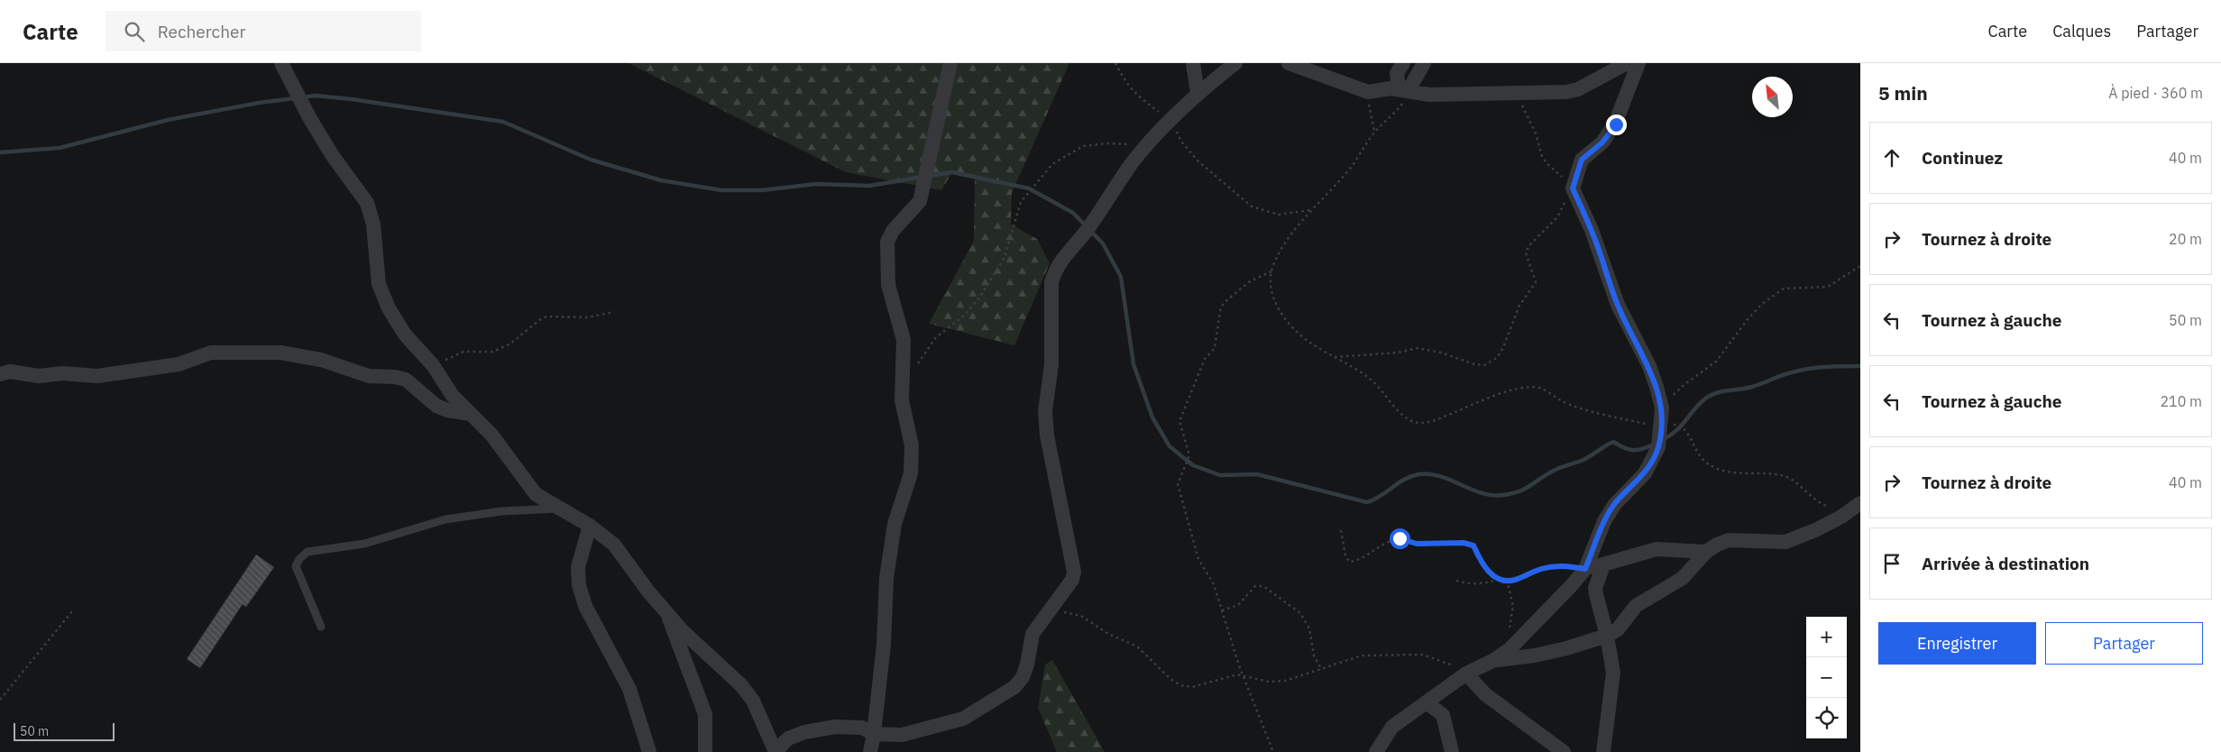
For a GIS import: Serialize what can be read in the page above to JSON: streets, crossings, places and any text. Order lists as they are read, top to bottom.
{
  "scale_bar": "50 m",
  "north": "top left",
  "page": {
    "header": "Carte",
    "search": "Rechercher",
    "nav": ["Carte", "Calques", "Partager"],
    "heading": ["5 min", "À pied · 360 m"],
    "list": [
      ["Continuez", "40 m"],
      ["Tournez à droite", "20 m"],
      ["Tournez à gauche", "50 m"],
      ["Tournez à gauche", "210 m"],
      ["Tournez à droite", "40 m"],
      "Arrivée à destination"
    ],
    "buttons": ["Enregistrer", "Partager"],
    "map_buttons": ["+", "−"],
    "scale": "50 m"
  }
}
